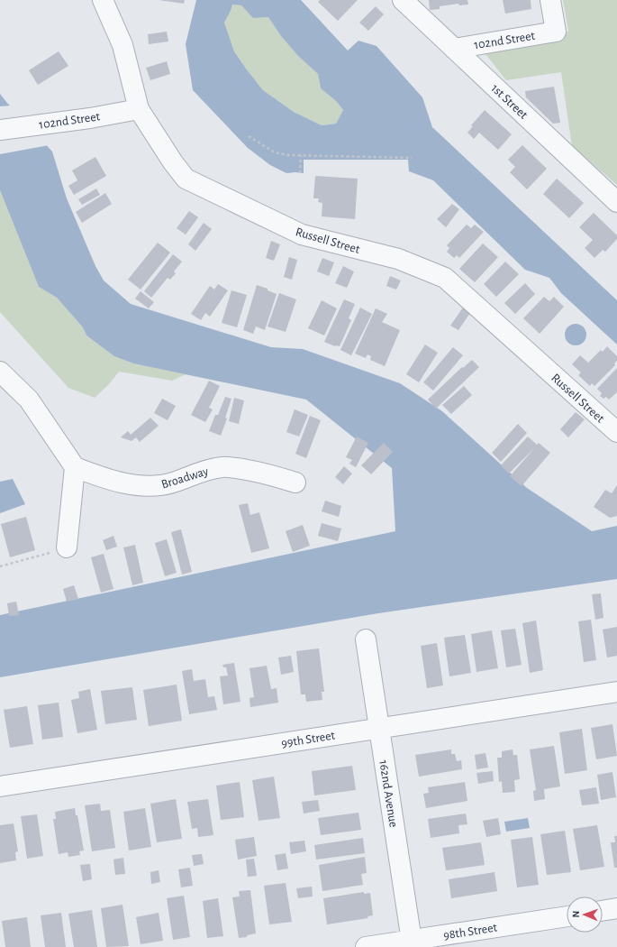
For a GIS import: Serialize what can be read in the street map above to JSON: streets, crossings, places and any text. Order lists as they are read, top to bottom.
{
  "streets": {
    "street": [
      "102nd Street",
      "1st Street",
      "Russell Street",
      "Broadway",
      "99th Street",
      "162nd Avenue",
      "98th Street"
    ]
  },
  "crossings": [
    ["102nd Street", "1st Street"],
    ["102nd Street", "Russell Street"],
    ["99th Street", "162nd Avenue"],
    ["162nd Avenue", "98th Street"]
  ],
  "north": "left"
}
